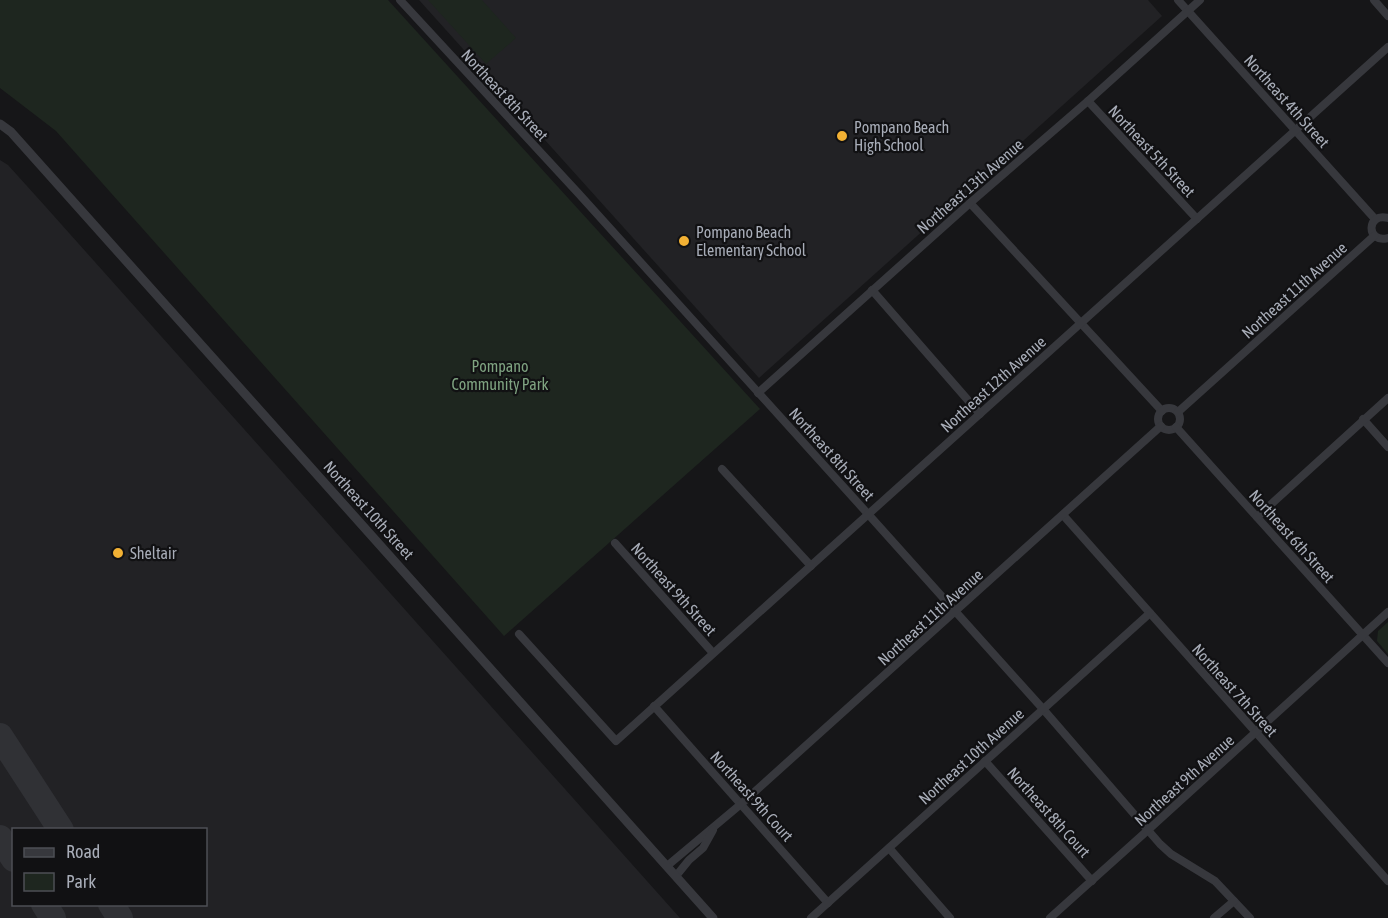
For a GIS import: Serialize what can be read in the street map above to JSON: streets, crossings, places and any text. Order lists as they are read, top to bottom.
{
  "streets": {
    "street": [
      "Northeast 8th Street",
      "Northeast 4th Street",
      "Northeast 5th Street",
      "Northeast 13th Avenue",
      "Northeast 11th Avenue",
      "Northeast 12th Avenue",
      "Northeast 10th Street",
      "Northeast 6th Street",
      "Northeast 9th Street",
      "Northeast 7th Street",
      "Northeast 10th Avenue",
      "Northeast 9th Avenue",
      "Northeast 9th Court",
      "Northeast 8th Court"
    ]
  },
  "crossings": [
    ["Northeast 8th Street", "Northeast 13th Avenue"],
    ["Northeast 8th Street", "Northeast 11th Avenue"],
    ["Northeast 8th Street", "Northeast 12th Avenue"],
    ["Northeast 8th Street", "Northeast 10th Avenue"],
    ["Northeast 8th Street", "Northeast 9th Avenue"],
    ["Northeast 4th Street", "Northeast 13th Avenue"],
    ["Northeast 4th Street", "Northeast 12th Avenue"],
    ["Northeast 5th Street", "Northeast 13th Avenue"],
    ["Northeast 5th Street", "Northeast 12th Avenue"],
    ["Northeast 11th Avenue", "Northeast 10th Street"],
    ["Northeast 11th Avenue", "Northeast 6th Street"],
    ["Northeast 11th Avenue", "Northeast 7th Street"],
    ["Northeast 11th Avenue", "Northeast 9th Court"],
    ["Northeast 12th Avenue", "Northeast 9th Street"],
    ["Northeast 12th Avenue", "Northeast 9th Court"],
    ["Northeast 6th Street", "Northeast 9th Avenue"],
    ["Northeast 7th Street", "Northeast 10th Avenue"],
    ["Northeast 7th Street", "Northeast 9th Avenue"],
    ["Northeast 10th Avenue", "Northeast 9th Court"],
    ["Northeast 10th Avenue", "Northeast 8th Court"],
    ["Northeast 9th Avenue", "Northeast 8th Court"]
  ],
  "parks": ["Pompano Community Park"],
  "places": ["Pompano Beach High School", "Pompano Beach Elementary School", "Sheltair"],
  "legend": ["Road", "Park"]
}
